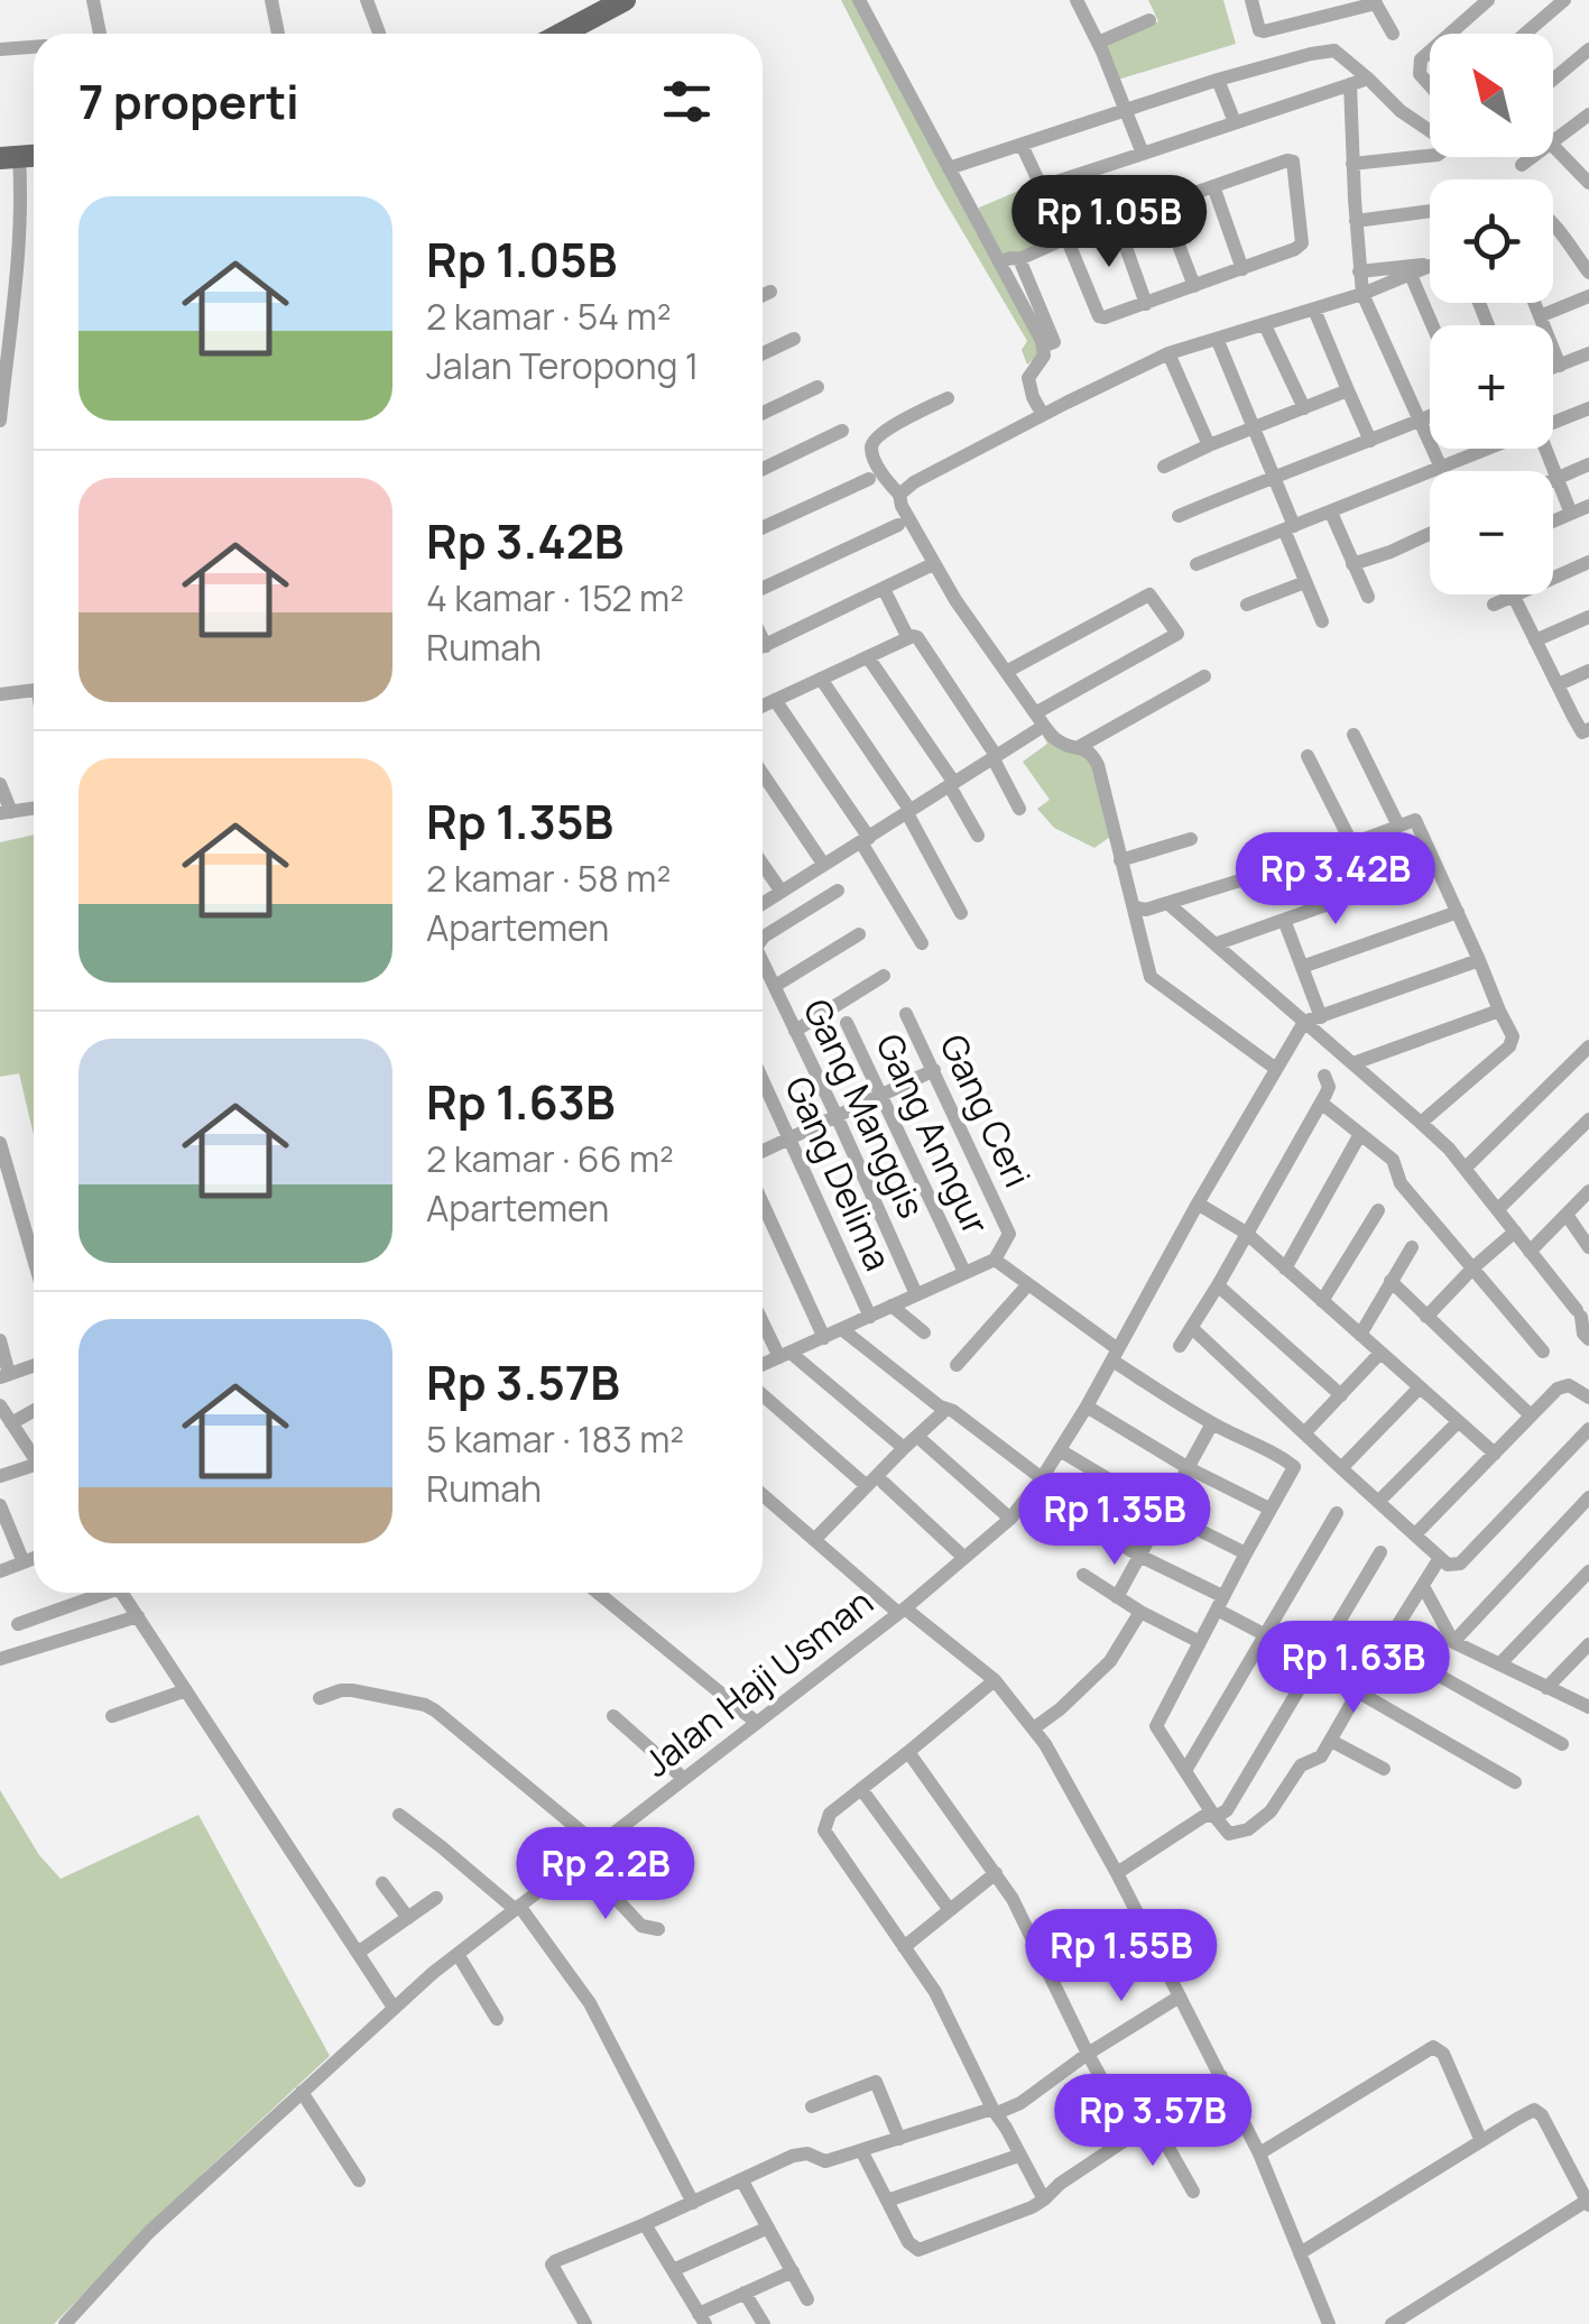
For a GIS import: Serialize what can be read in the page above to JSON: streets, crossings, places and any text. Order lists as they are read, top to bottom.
{
  "streets": {
    "street": [
      "Gang Manggis",
      "Gang Ceri",
      "Gang Anngur",
      "Gang Delima",
      "Jalan Haji Usman"
    ]
  },
  "north": "top left",
  "page": {
    "map_buttons": ["+", "−"],
    "heading": "7 properti",
    "list": [
      {
        "name": "Rp 1.05B",
        "note": "2 kamar · 54 m² · Jalan Teropong 1"
      },
      {
        "name": "Rp 3.42B",
        "note": "4 kamar · 152 m² · Rumah"
      },
      {
        "name": "Rp 1.35B",
        "note": "2 kamar · 58 m² · Apartemen"
      },
      {
        "name": "Rp 1.63B",
        "note": "2 kamar · 66 m² · Apartemen"
      },
      {
        "name": "Rp 3.57B",
        "note": "5 kamar · 183 m² · Rumah"
      }
    ],
    "price": [
      "Rp 1.05B",
      "Rp 3.42B",
      "Rp 1.35B",
      "Rp 1.63B",
      "Rp 2.2B",
      "Rp 1.55B",
      "Rp 3.57B"
    ]
  }
}
